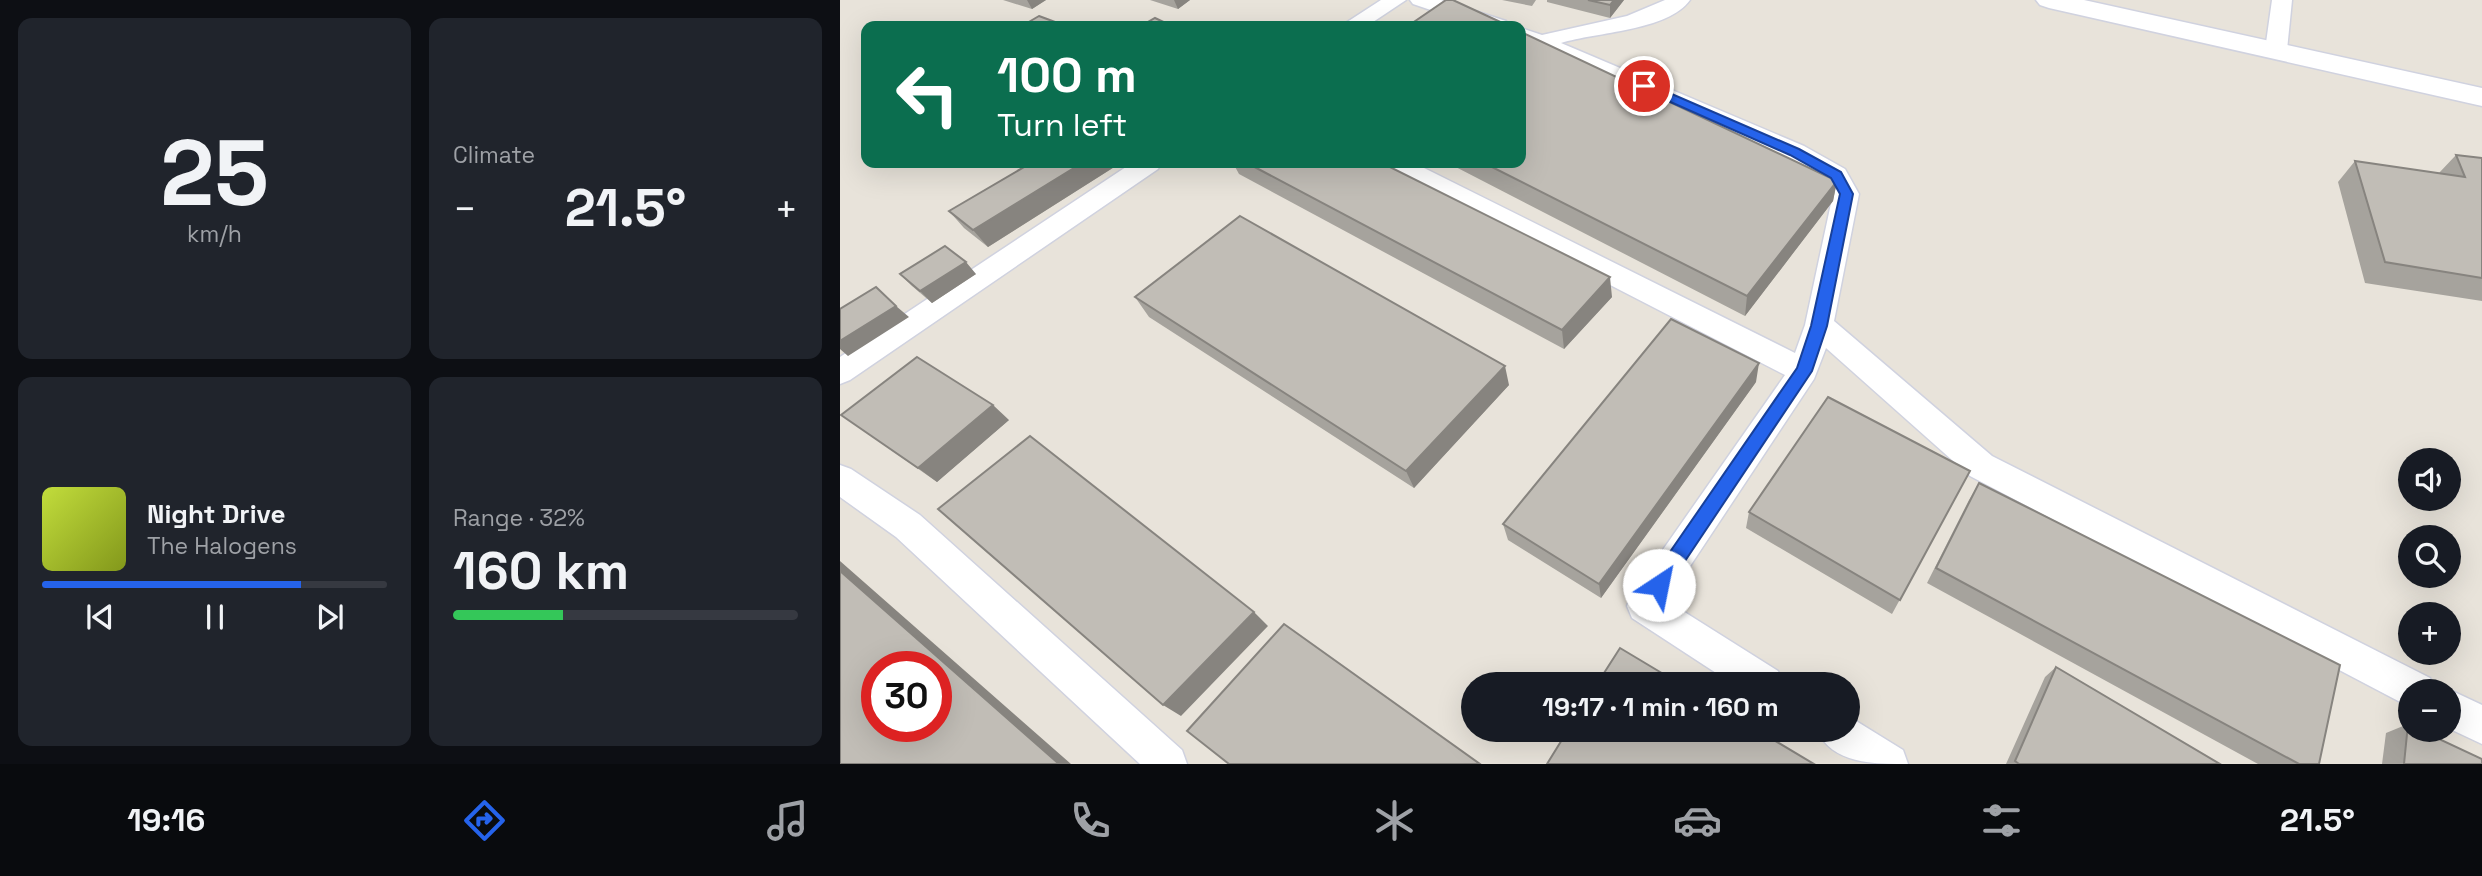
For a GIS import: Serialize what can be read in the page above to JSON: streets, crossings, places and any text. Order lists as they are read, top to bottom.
{
  "page": {
    "tile": [
      ["25", "km/h"],
      "Climate",
      ["Range · 32%", "160 km"]
    ],
    "turn": ["100 m", "Turn left"],
    "heat": ["−", "21.5°", "+"],
    "map_buttons": ["+", "−"],
    "song": ["Night Drive", "The Halogens"],
    "limit": "30",
    "trip": "19:17 · 1 min · 160 m",
    "tabs": ["19:16", "21.5°"]
  }
}
